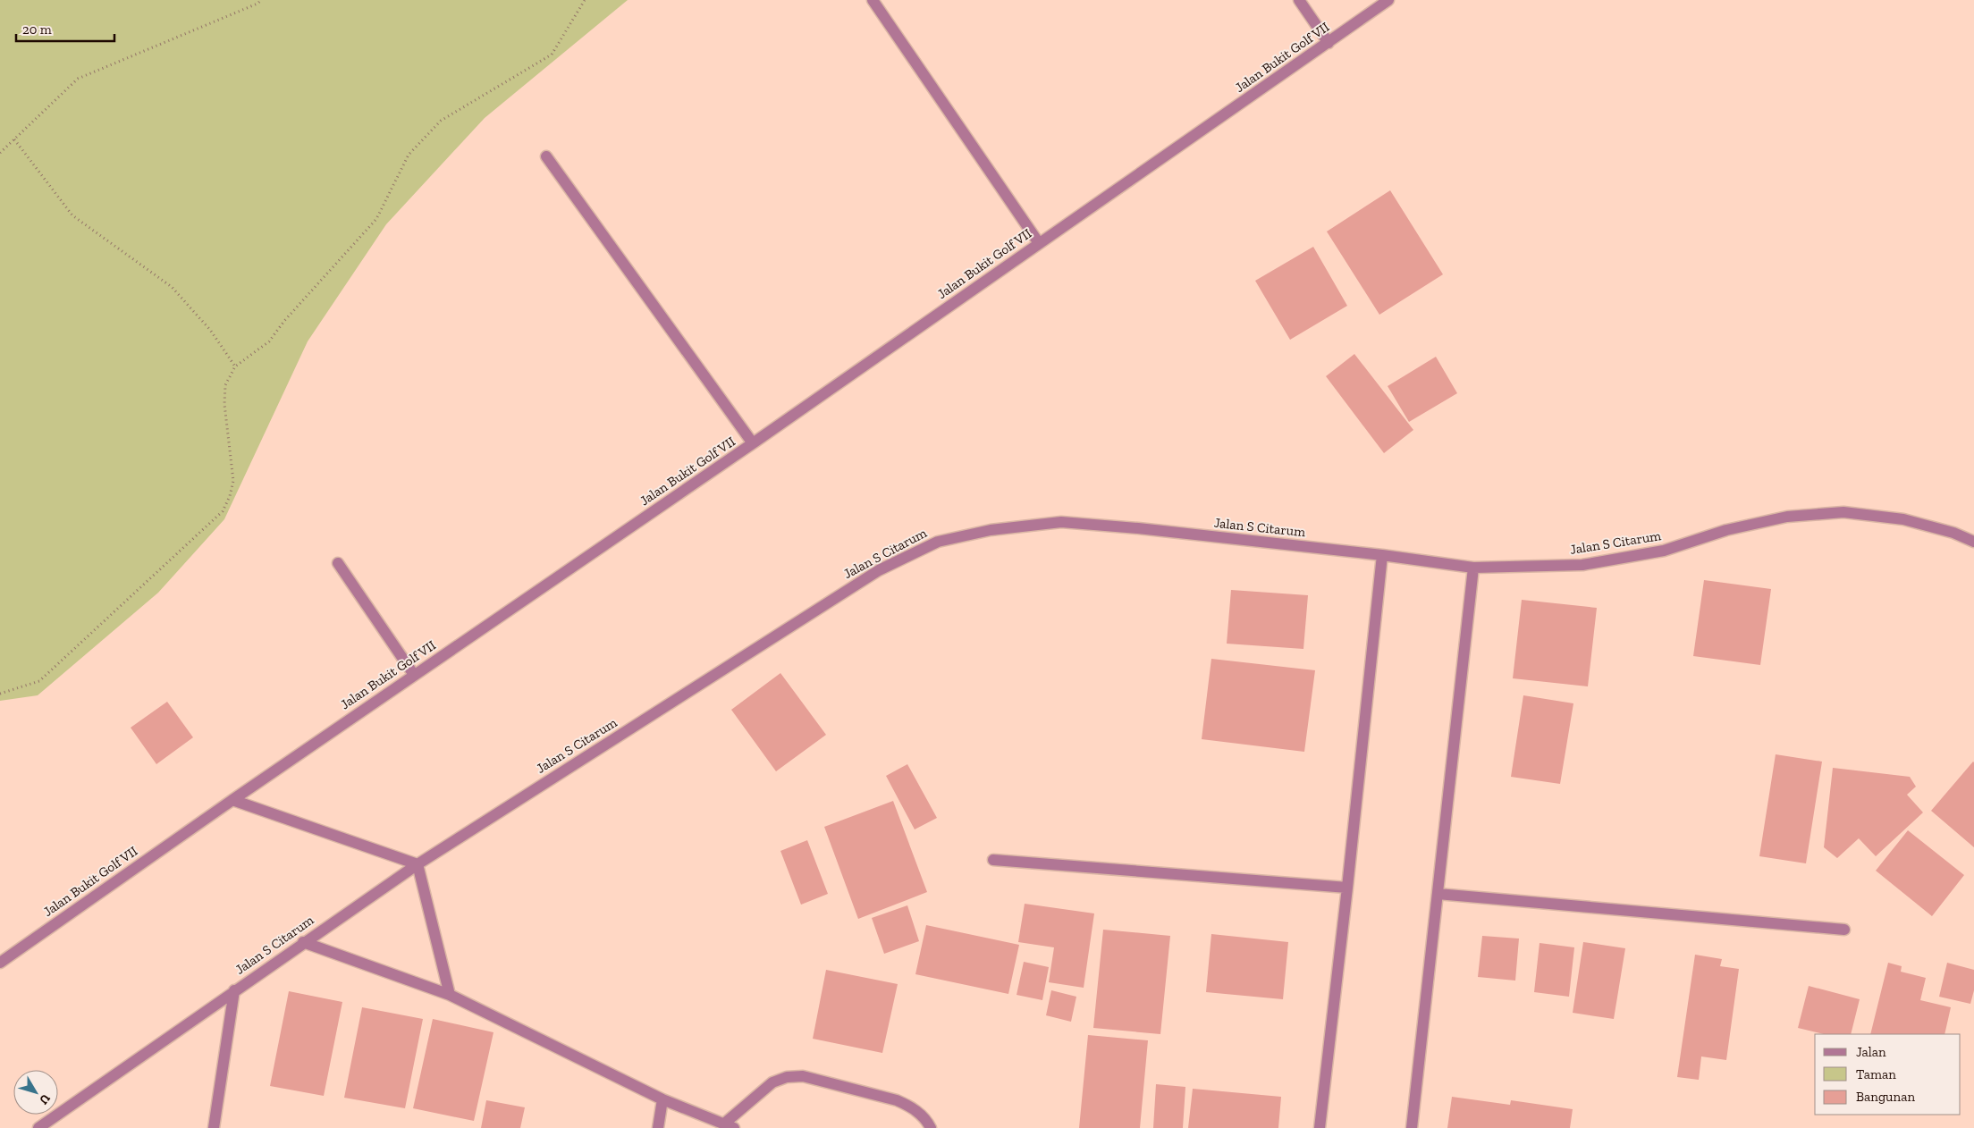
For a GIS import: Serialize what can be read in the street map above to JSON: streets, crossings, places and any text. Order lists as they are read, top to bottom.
{
  "streets": {
    "street": ["Jalan Bukit Golf VII", "Jalan S Citarum"]
  },
  "legend": ["Jalan", "Taman", "Bangunan"],
  "scale_bar": "20 m",
  "north": "bottom right"
}
